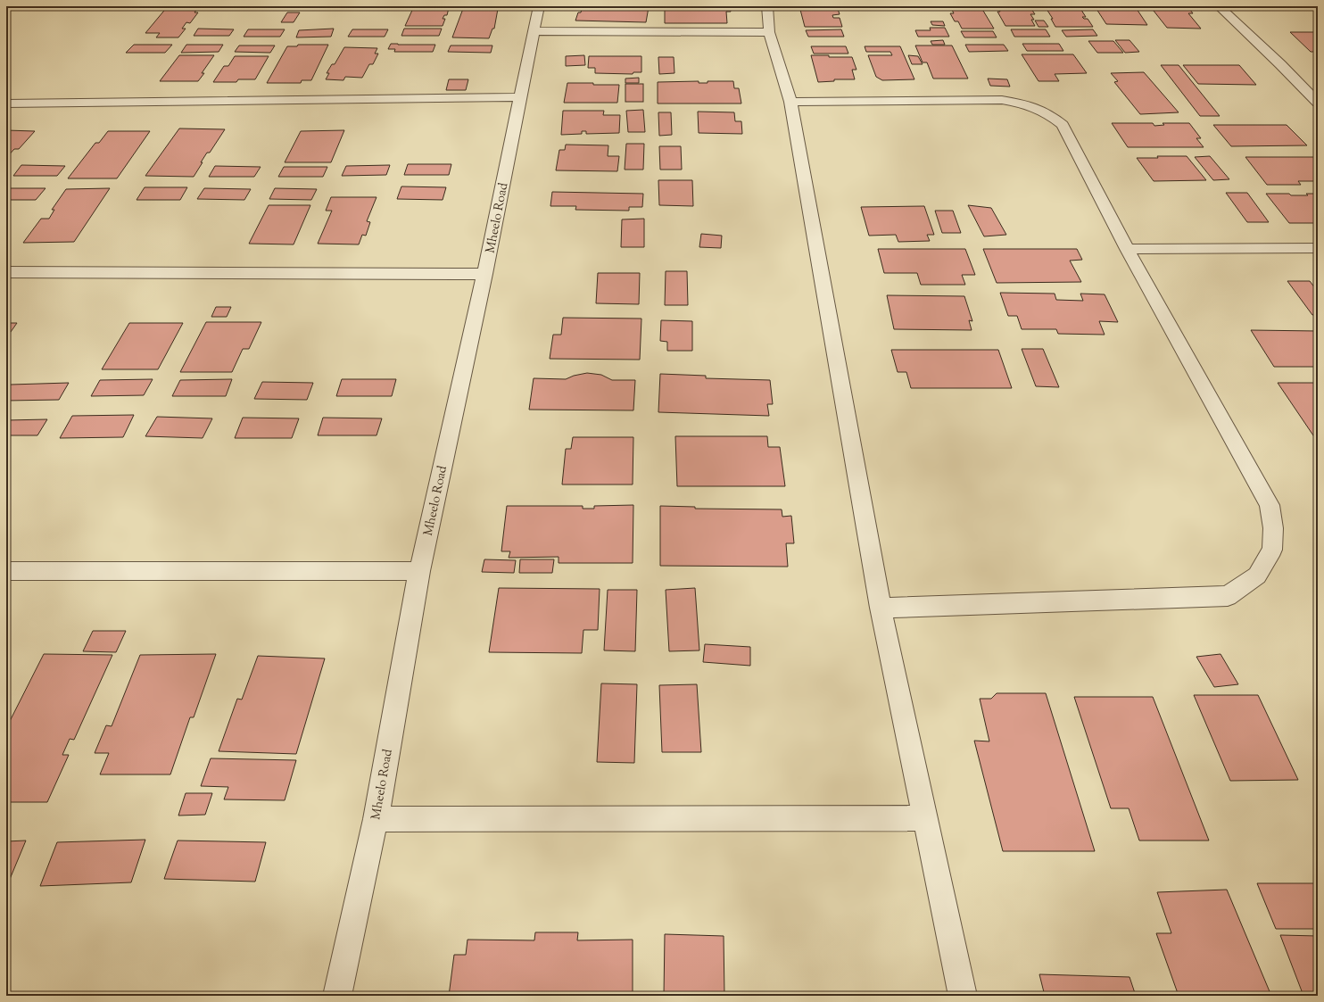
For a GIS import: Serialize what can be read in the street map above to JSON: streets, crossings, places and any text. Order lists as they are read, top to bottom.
{
  "streets": {
    "street": ["Mheelo Road"]
  }
}
